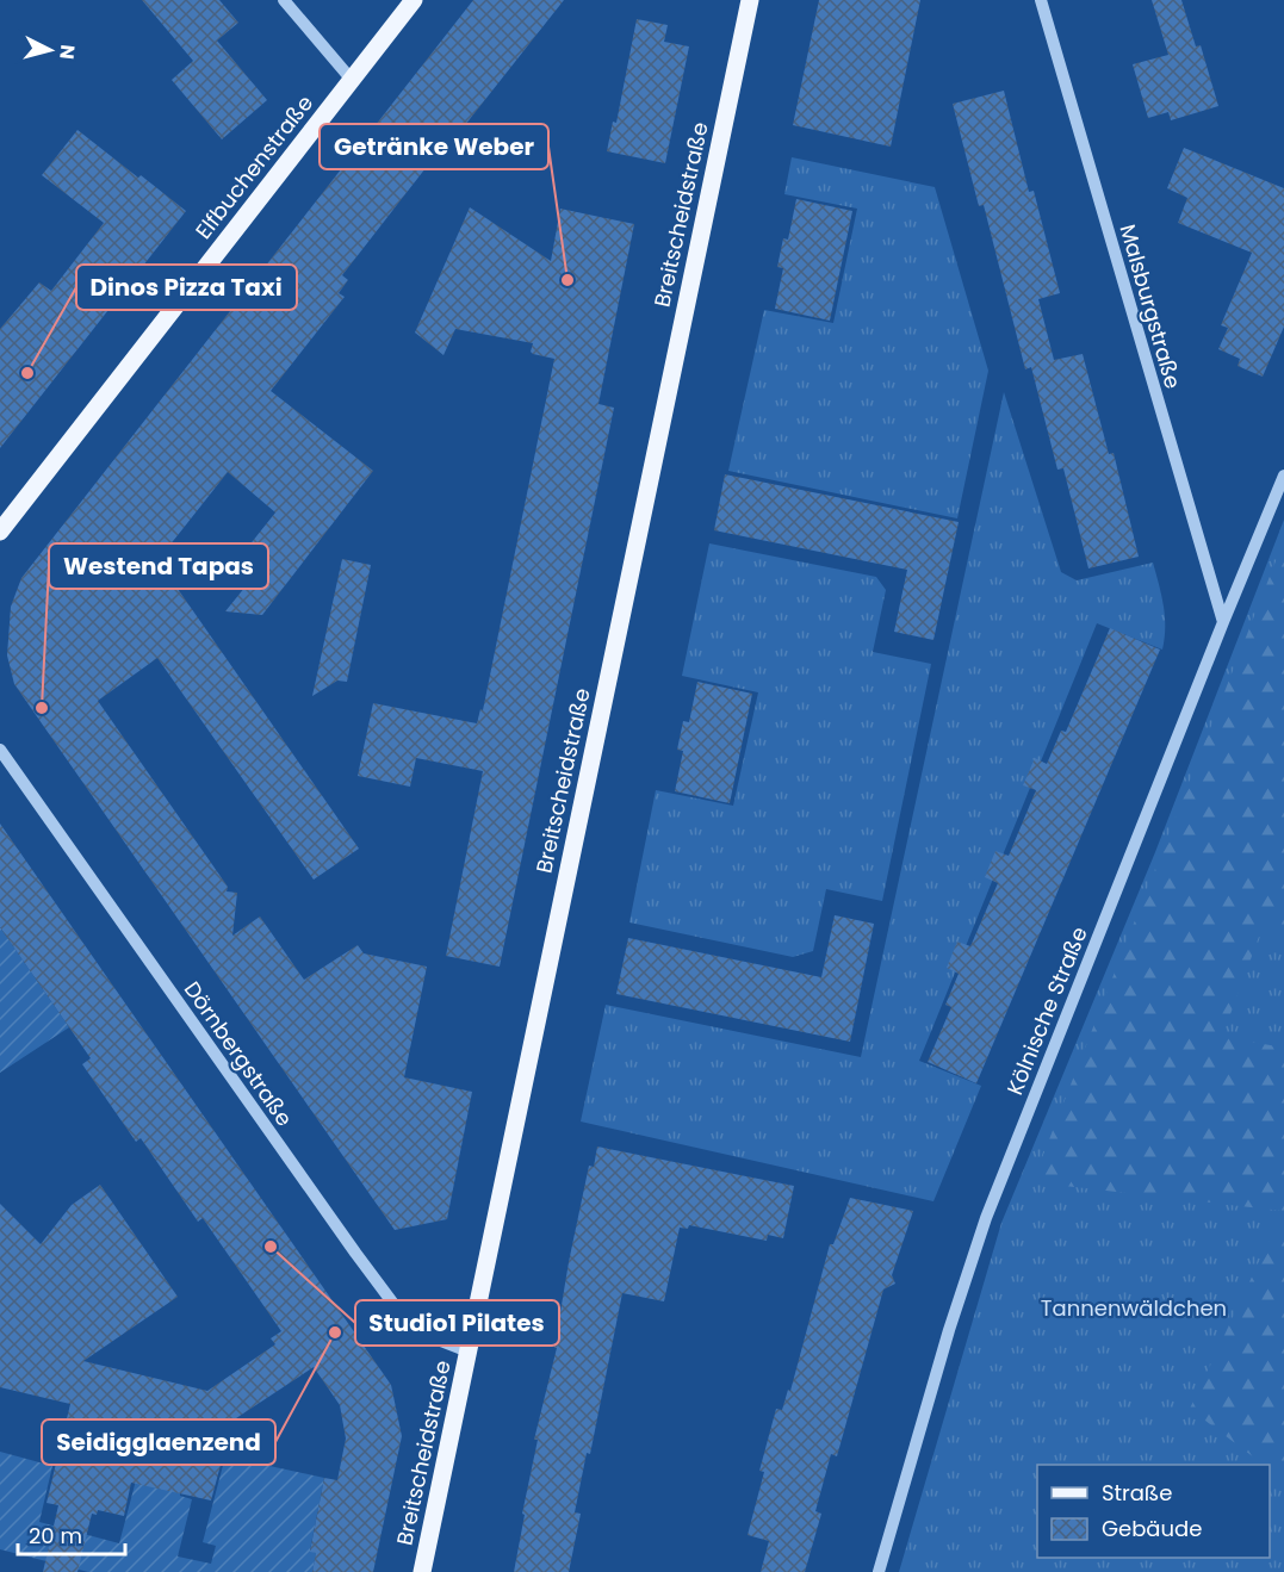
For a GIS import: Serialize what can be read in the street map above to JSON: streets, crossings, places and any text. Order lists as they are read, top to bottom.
{
  "streets": {
    "main road": ["Elfbuchenstraße", "Breitscheidstraße"],
    "street": ["Malsburgstraße", "Kölnische Straße", "Dörnbergstraße"]
  },
  "crossings": [
    ["Breitscheidstraße", "Dörnbergstraße"],
    ["Malsburgstraße", "Kölnische Straße"]
  ],
  "parks": ["Tannenwäldchen"],
  "places": [
    "Getränke Weber",
    "Dinos Pizza Taxi",
    "Westend Tapas",
    "Studio1 Pilates",
    "Seidigglaenzend"
  ],
  "legend": ["Straße", "Gebäude"],
  "scale_bar": "20 m",
  "north": "right"
}
